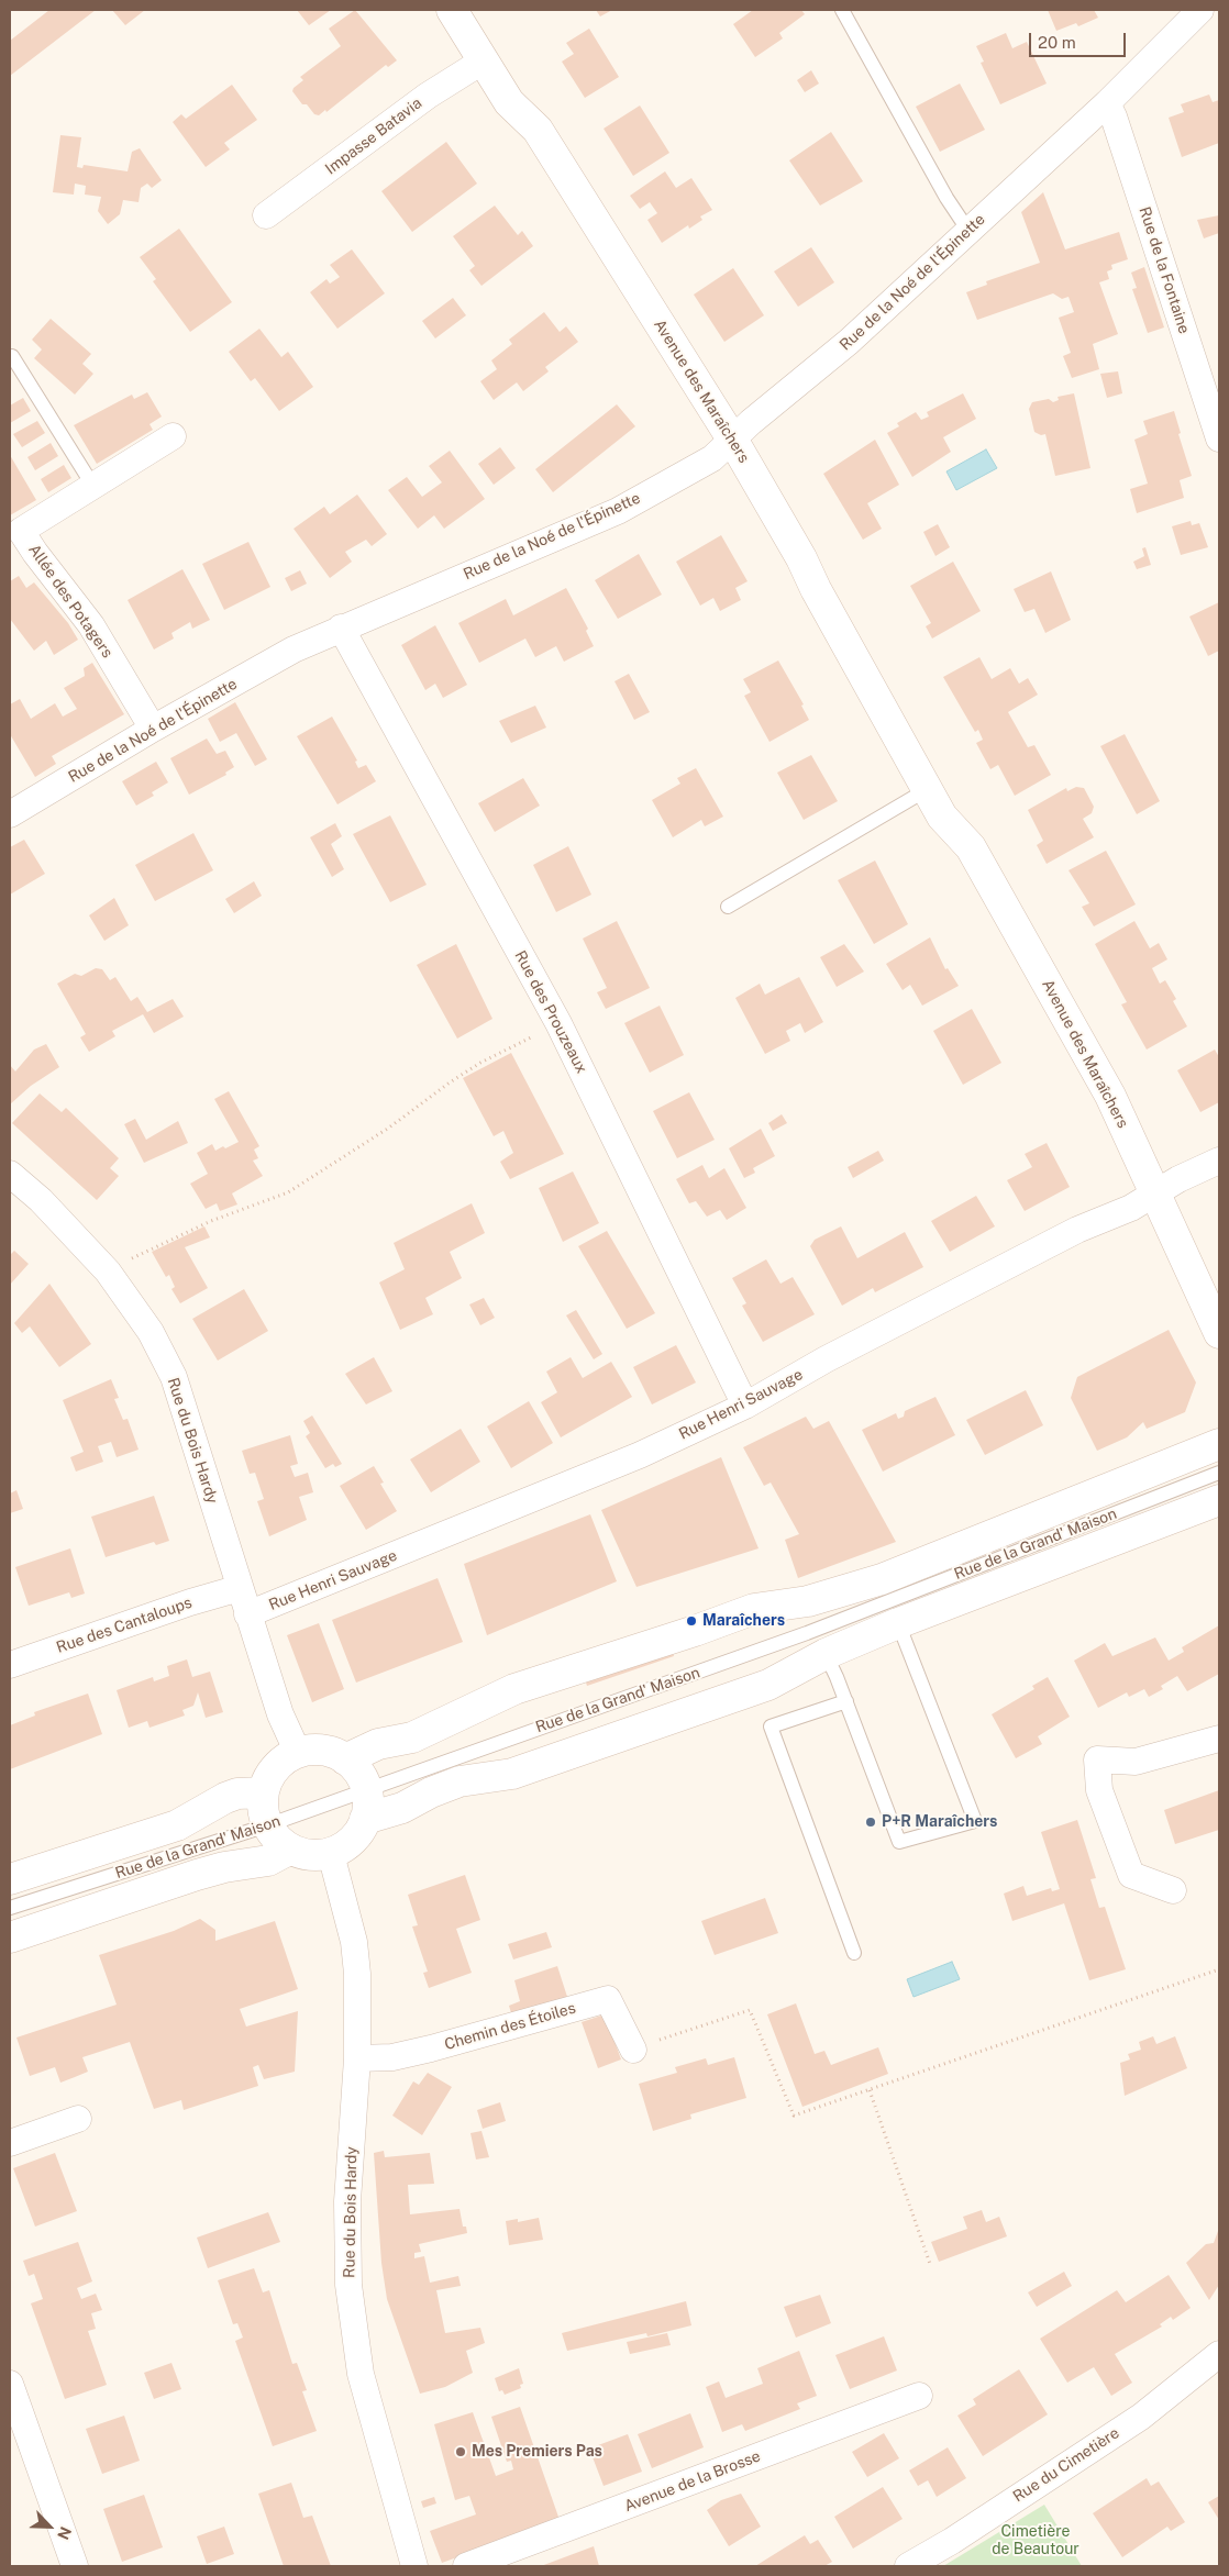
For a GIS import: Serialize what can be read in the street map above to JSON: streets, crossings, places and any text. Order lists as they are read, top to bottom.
{
  "streets": {
    "main road": ["Avenue des Maraîchers", "Rue de la Grand' Maison"],
    "street": [
      "Impasse Batavia",
      "Rue de la Fontaine",
      "Rue de la Noé de l'Épinette",
      "Allée des Potagers",
      "Rue des Prouzeaux",
      "Rue Henri Sauvage",
      "Rue du Bois Hardy",
      "Rue des Cantaloups",
      "Chemin des Étoiles",
      "Rue du Cimetière",
      "Avenue de la Brosse"
    ]
  },
  "crossings": [
    ["Impasse Batavia", "Avenue des Maraîchers"],
    ["Rue de la Fontaine", "Rue de la Noé de l'Épinette"],
    ["Rue de la Noé de l'Épinette", "Avenue des Maraîchers"],
    ["Rue de la Noé de l'Épinette", "Allée des Potagers"],
    ["Rue de la Noé de l'Épinette", "Rue des Prouzeaux"],
    ["Avenue des Maraîchers", "Rue Henri Sauvage"],
    ["Rue des Prouzeaux", "Rue Henri Sauvage"],
    ["Rue Henri Sauvage", "Rue du Bois Hardy"],
    ["Rue du Bois Hardy", "Rue des Cantaloups"],
    ["Rue du Bois Hardy", "Chemin des Étoiles"]
  ],
  "parks": ["Cimetière de Beautour"],
  "places": ["Maraîchers", "P+R Maraîchers", "Mes Premiers Pas"],
  "scale_bar": "20 m",
  "north": "bottom right"
}
